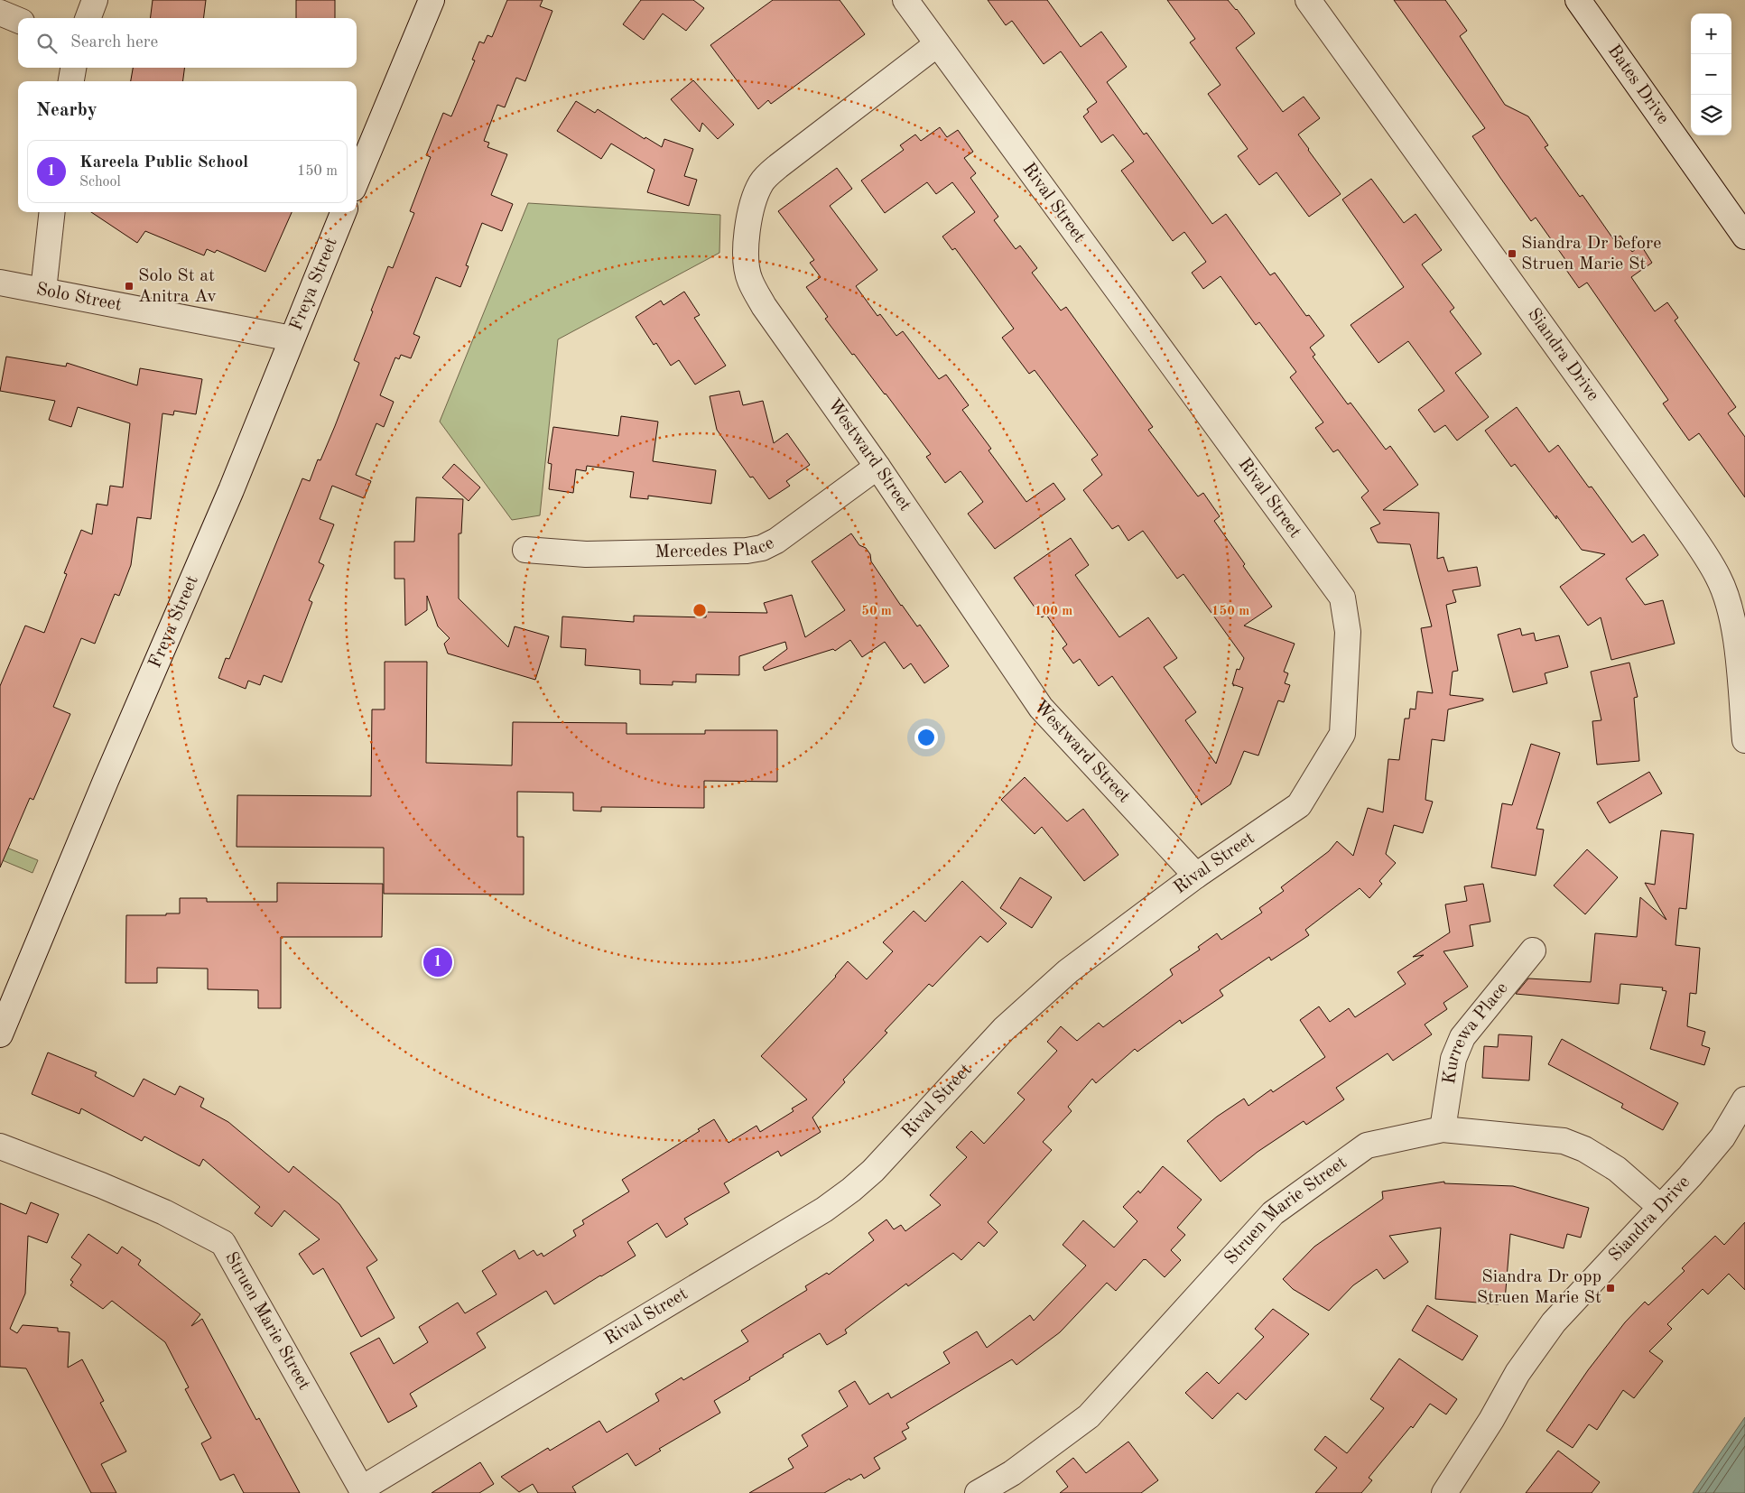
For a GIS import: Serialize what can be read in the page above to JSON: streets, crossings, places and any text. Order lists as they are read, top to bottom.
{
  "streets": {
    "street": [
      "Bates Drive",
      "Rival Street",
      "Freya Street",
      "Solo Street",
      "Siandra Drive",
      "Westward Street",
      "Mercedes Place",
      "Kurrewa Place",
      "Struen Marie Street"
    ]
  },
  "crossings": [
    ["Rival Street", "Westward Street"],
    ["Rival Street", "Struen Marie Street"],
    ["Freya Street", "Solo Street"],
    ["Siandra Drive", "Struen Marie Street"],
    ["Westward Street", "Mercedes Place"],
    ["Kurrewa Place", "Struen Marie Street"]
  ],
  "places": {
    "transit": ["Siandra Dr before Struen Marie St", "Solo St at Anitra Av", "Siandra Dr opp Struen Marie St"]
  },
  "page": {
    "map_buttons": ["+", "−"],
    "search": "Search here",
    "heading": "Nearby",
    "list": [
      {
        "mark": "1",
        "name": "Kareela Public School",
        "note": "School",
        "value": "150 m"
      }
    ],
    "pins": "1"
  },
  "rings": ["50 m", "100 m", "150 m"]
}
